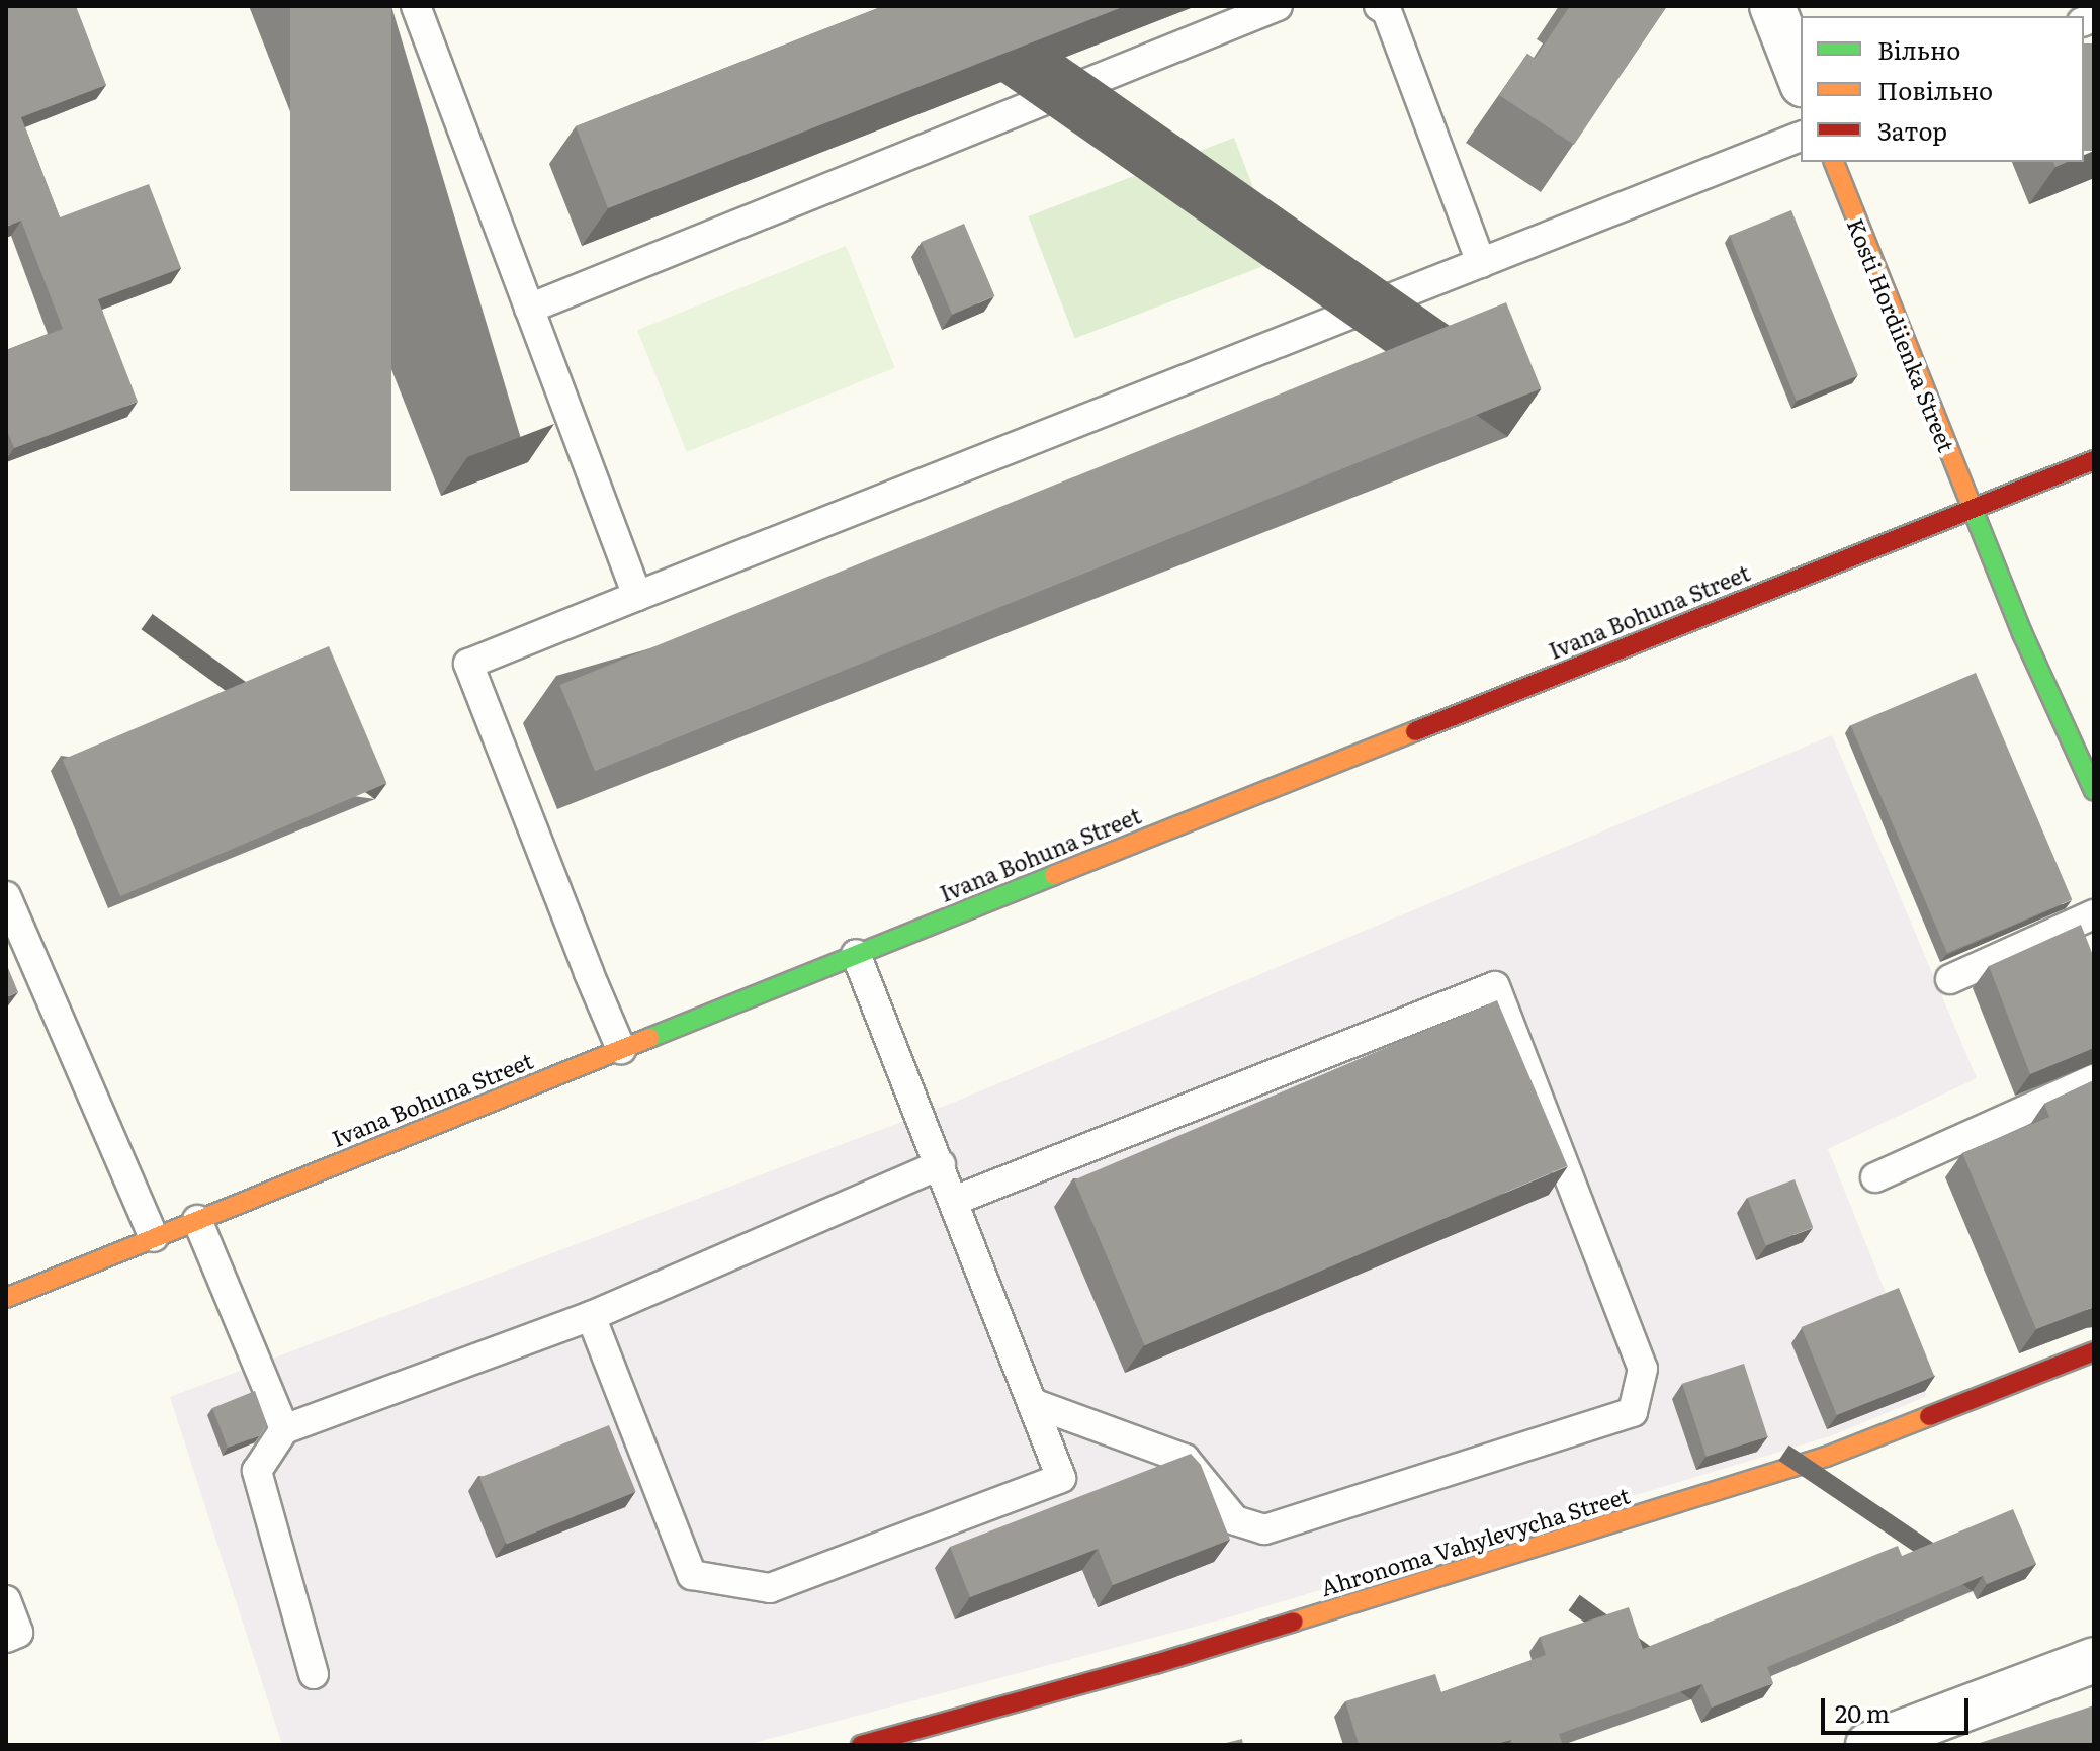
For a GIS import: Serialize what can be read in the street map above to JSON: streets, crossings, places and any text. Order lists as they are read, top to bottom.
{
  "streets": {
    "street": ["Kosti Hordiienka Street", "Ivana Bohuna Street", "Ahronoma Vahylevycha Street"]
  },
  "crossings": [
    ["Kosti Hordiienka Street", "Ivana Bohuna Street"]
  ],
  "legend": ["Вільно", "Повільно", "Затор"],
  "scale_bar": "20 m"
}
